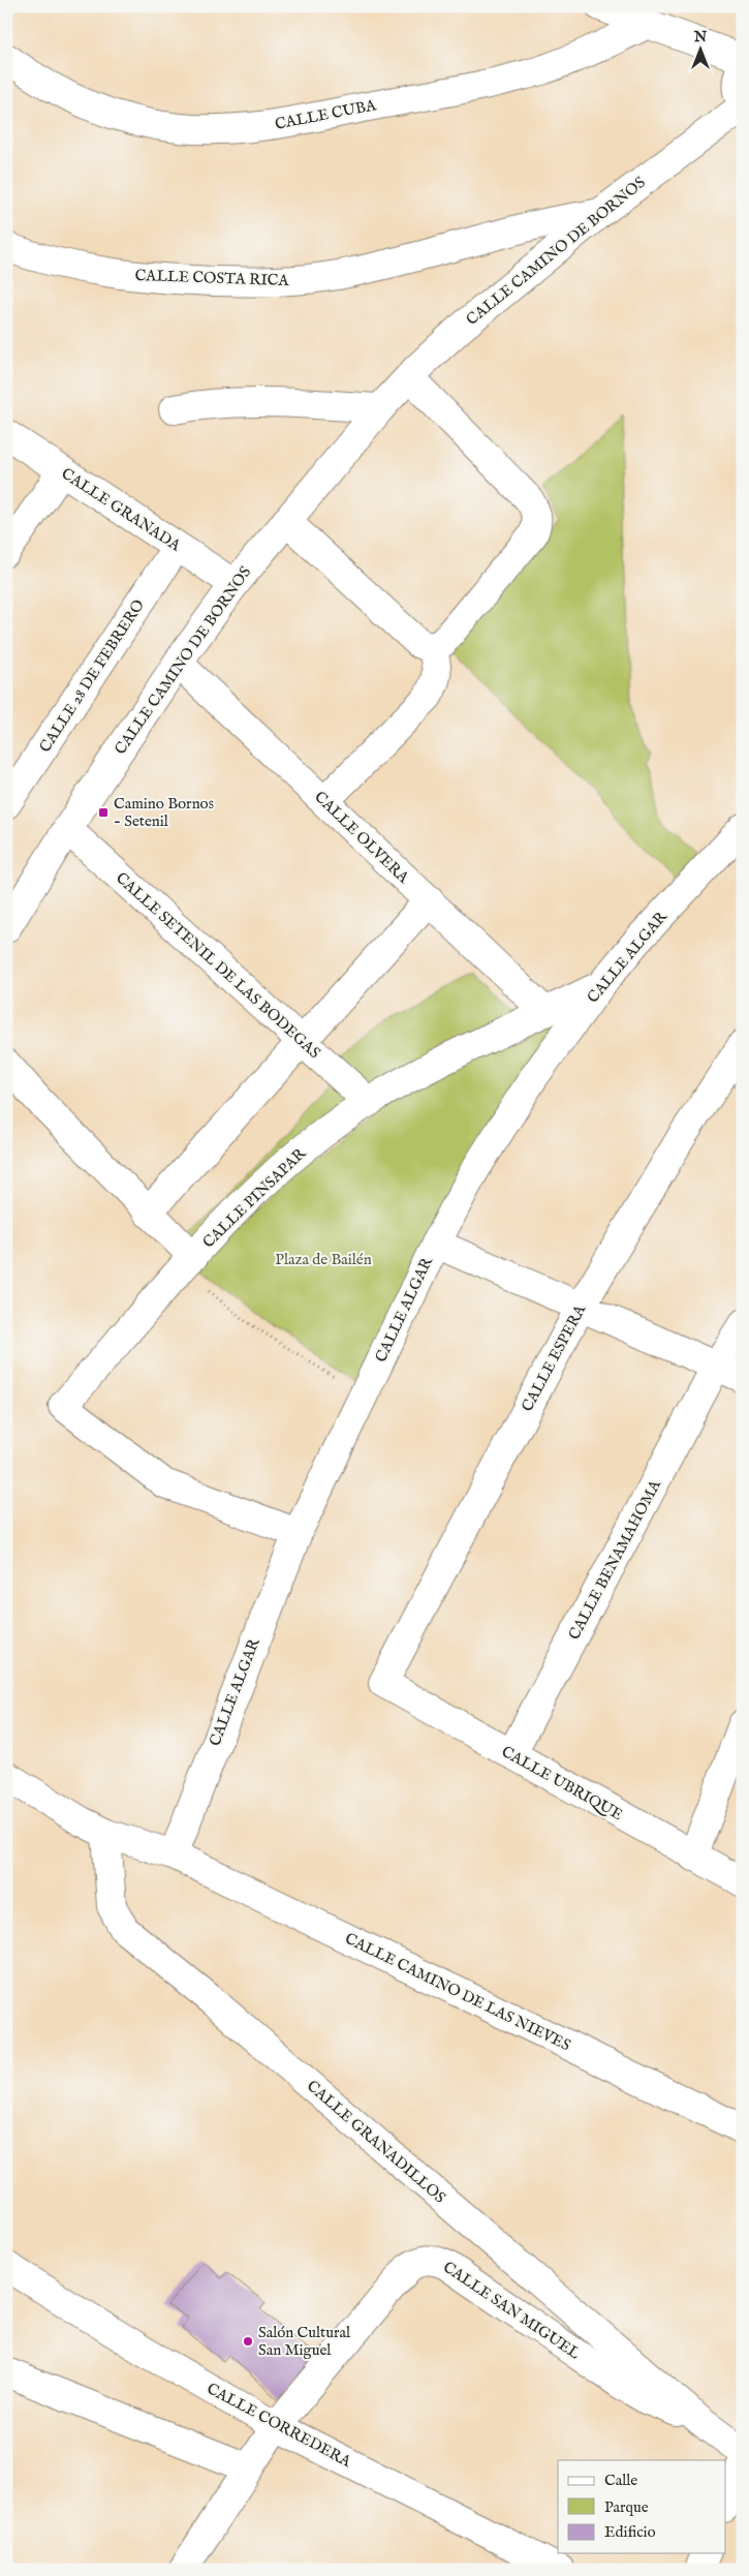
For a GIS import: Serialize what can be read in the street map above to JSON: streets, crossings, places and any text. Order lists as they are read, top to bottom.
{
  "streets": {
    "street": [
      "CALLE CUBA",
      "CALLE CAMINO DE BORNOS",
      "CALLE COSTA RICA",
      "CALLE GRANADA",
      "CALLE 28 DE FEBRERO",
      "CALLE OLVERA",
      "CALLE ALGAR",
      "CALLE SETENIL DE LAS BODEGAS",
      "CALLE PINSAPAR",
      "CALLE ESPERA",
      "CALLE BENAMAHOMA",
      "CALLE UBRIQUE",
      "CALLE CAMINO DE LAS NIEVES",
      "CALLE GRANADILLOS",
      "CALLE SAN MIGUEL",
      "CALLE CORREDERA"
    ]
  },
  "crossings": [
    ["CALLE CAMINO DE BORNOS", "CALLE COSTA RICA"],
    ["CALLE CAMINO DE BORNOS", "CALLE GRANADA"],
    ["CALLE CAMINO DE BORNOS", "CALLE OLVERA"],
    ["CALLE CAMINO DE BORNOS", "CALLE SETENIL DE LAS BODEGAS"],
    ["CALLE GRANADA", "CALLE 28 DE FEBRERO"],
    ["CALLE OLVERA", "CALLE PINSAPAR"],
    ["CALLE ALGAR", "CALLE PINSAPAR"],
    ["CALLE ALGAR", "CALLE CAMINO DE LAS NIEVES"],
    ["CALLE SETENIL DE LAS BODEGAS", "CALLE PINSAPAR"],
    ["CALLE ESPERA", "CALLE UBRIQUE"],
    ["CALLE BENAMAHOMA", "CALLE UBRIQUE"],
    ["CALLE CAMINO DE LAS NIEVES", "CALLE GRANADILLOS"],
    ["CALLE GRANADILLOS", "CALLE SAN MIGUEL"],
    ["CALLE SAN MIGUEL", "CALLE CORREDERA"]
  ],
  "parks": ["Plaza de Bailén"],
  "places": {
    "transit": ["Camino Bornos - Setenil"],
    "other": ["Salón Cultural San Miguel"]
  },
  "legend": ["Calle", "Parque", "Edificio"],
  "north": "top"
}
